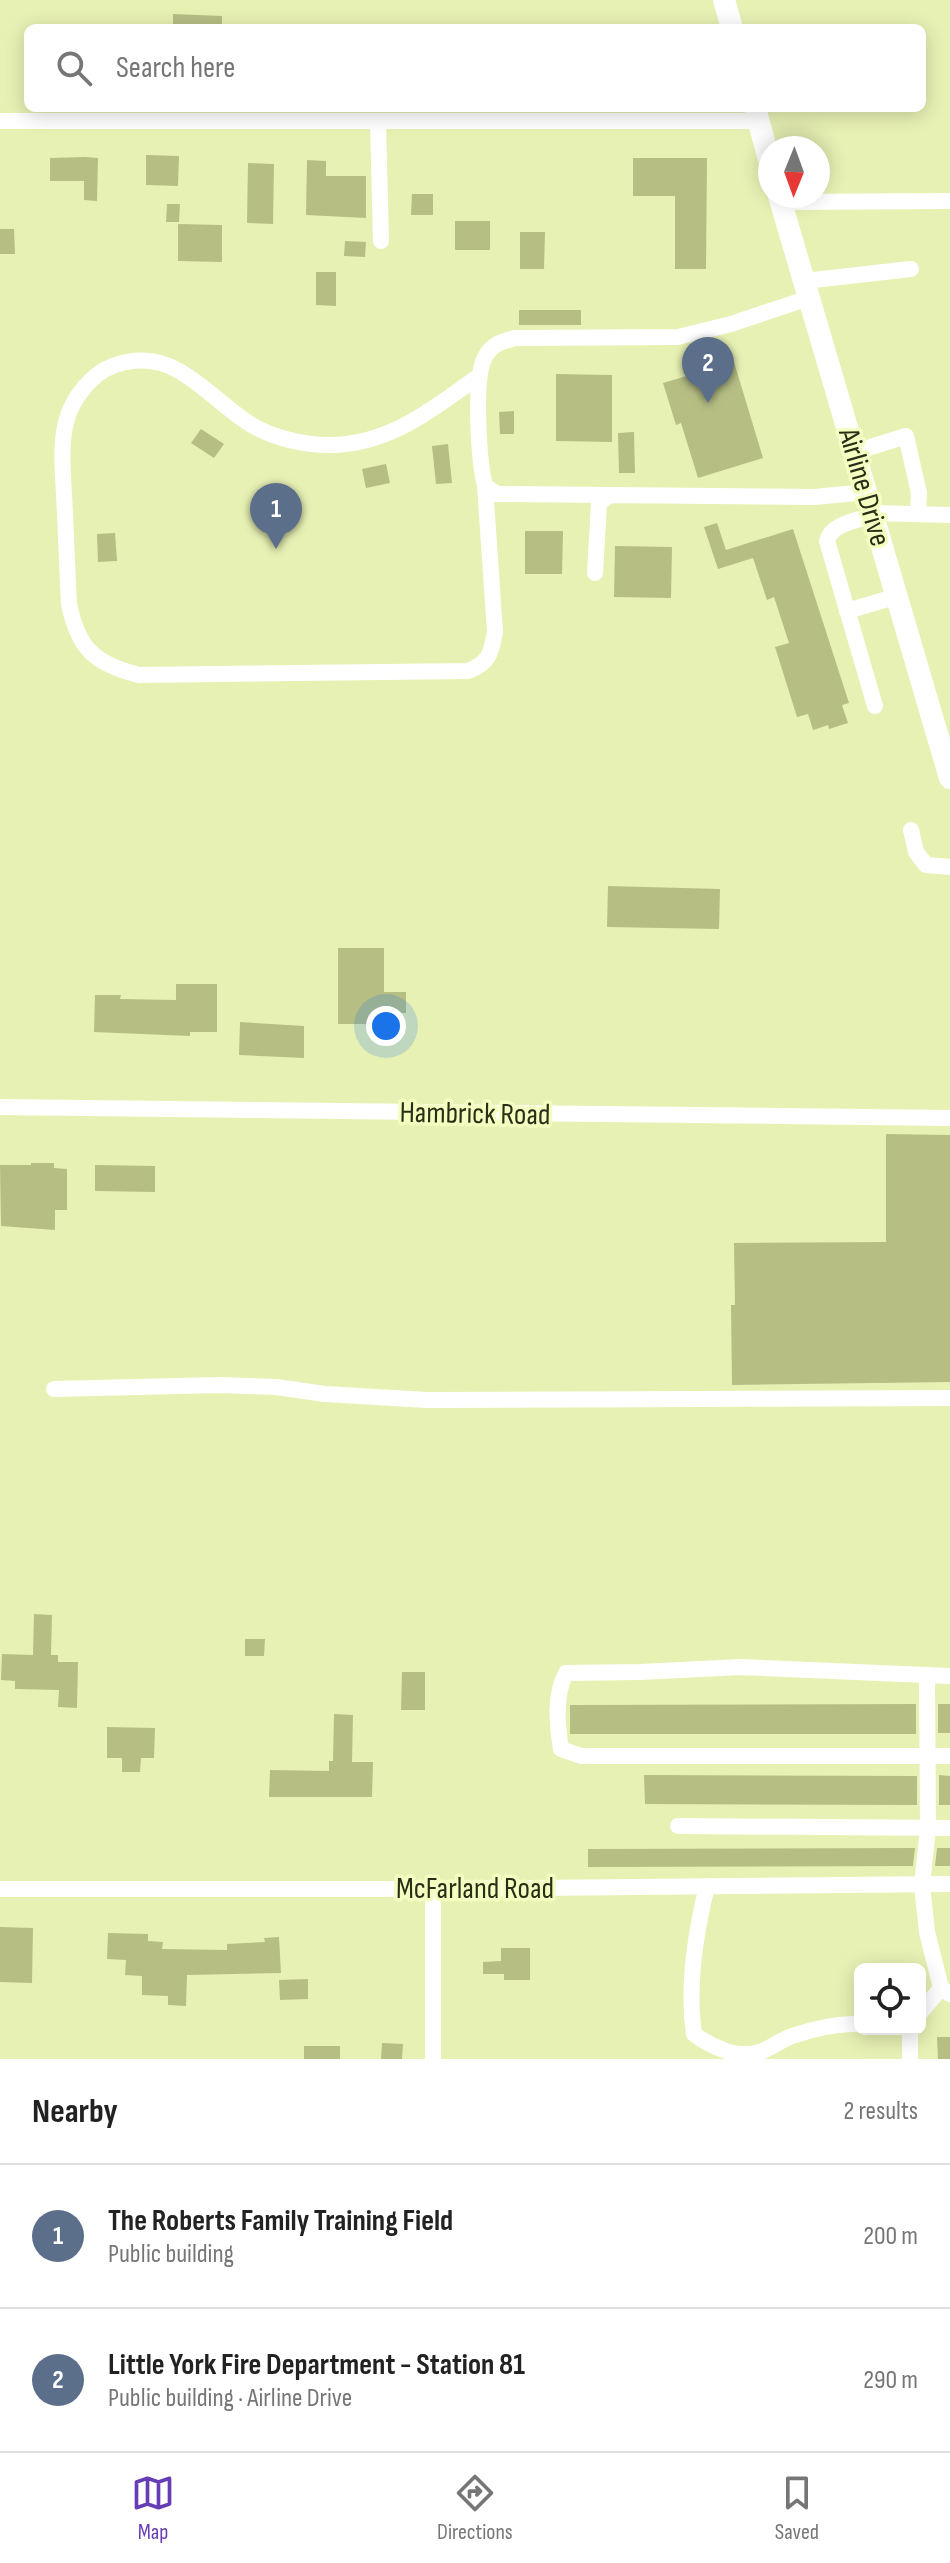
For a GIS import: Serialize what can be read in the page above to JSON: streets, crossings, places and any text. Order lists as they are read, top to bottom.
{
  "streets": {
    "main road": ["Airline Drive"],
    "street": ["Hambrick Road", "McFarland Road"]
  },
  "north": "bottom",
  "page": {
    "search": "Search here",
    "pins": ["2", "1"],
    "heading": ["Nearby", "2 results"],
    "list": [
      {
        "mark": "1",
        "name": "The Roberts Family Training Field",
        "note": "Public building",
        "value": "200 m"
      },
      {
        "mark": "2",
        "name": "Little York Fire Department - Station 81",
        "note": "Public building · Airline Drive",
        "value": "290 m"
      }
    ],
    "nav": ["Map", "Directions", "Saved"]
  }
}
